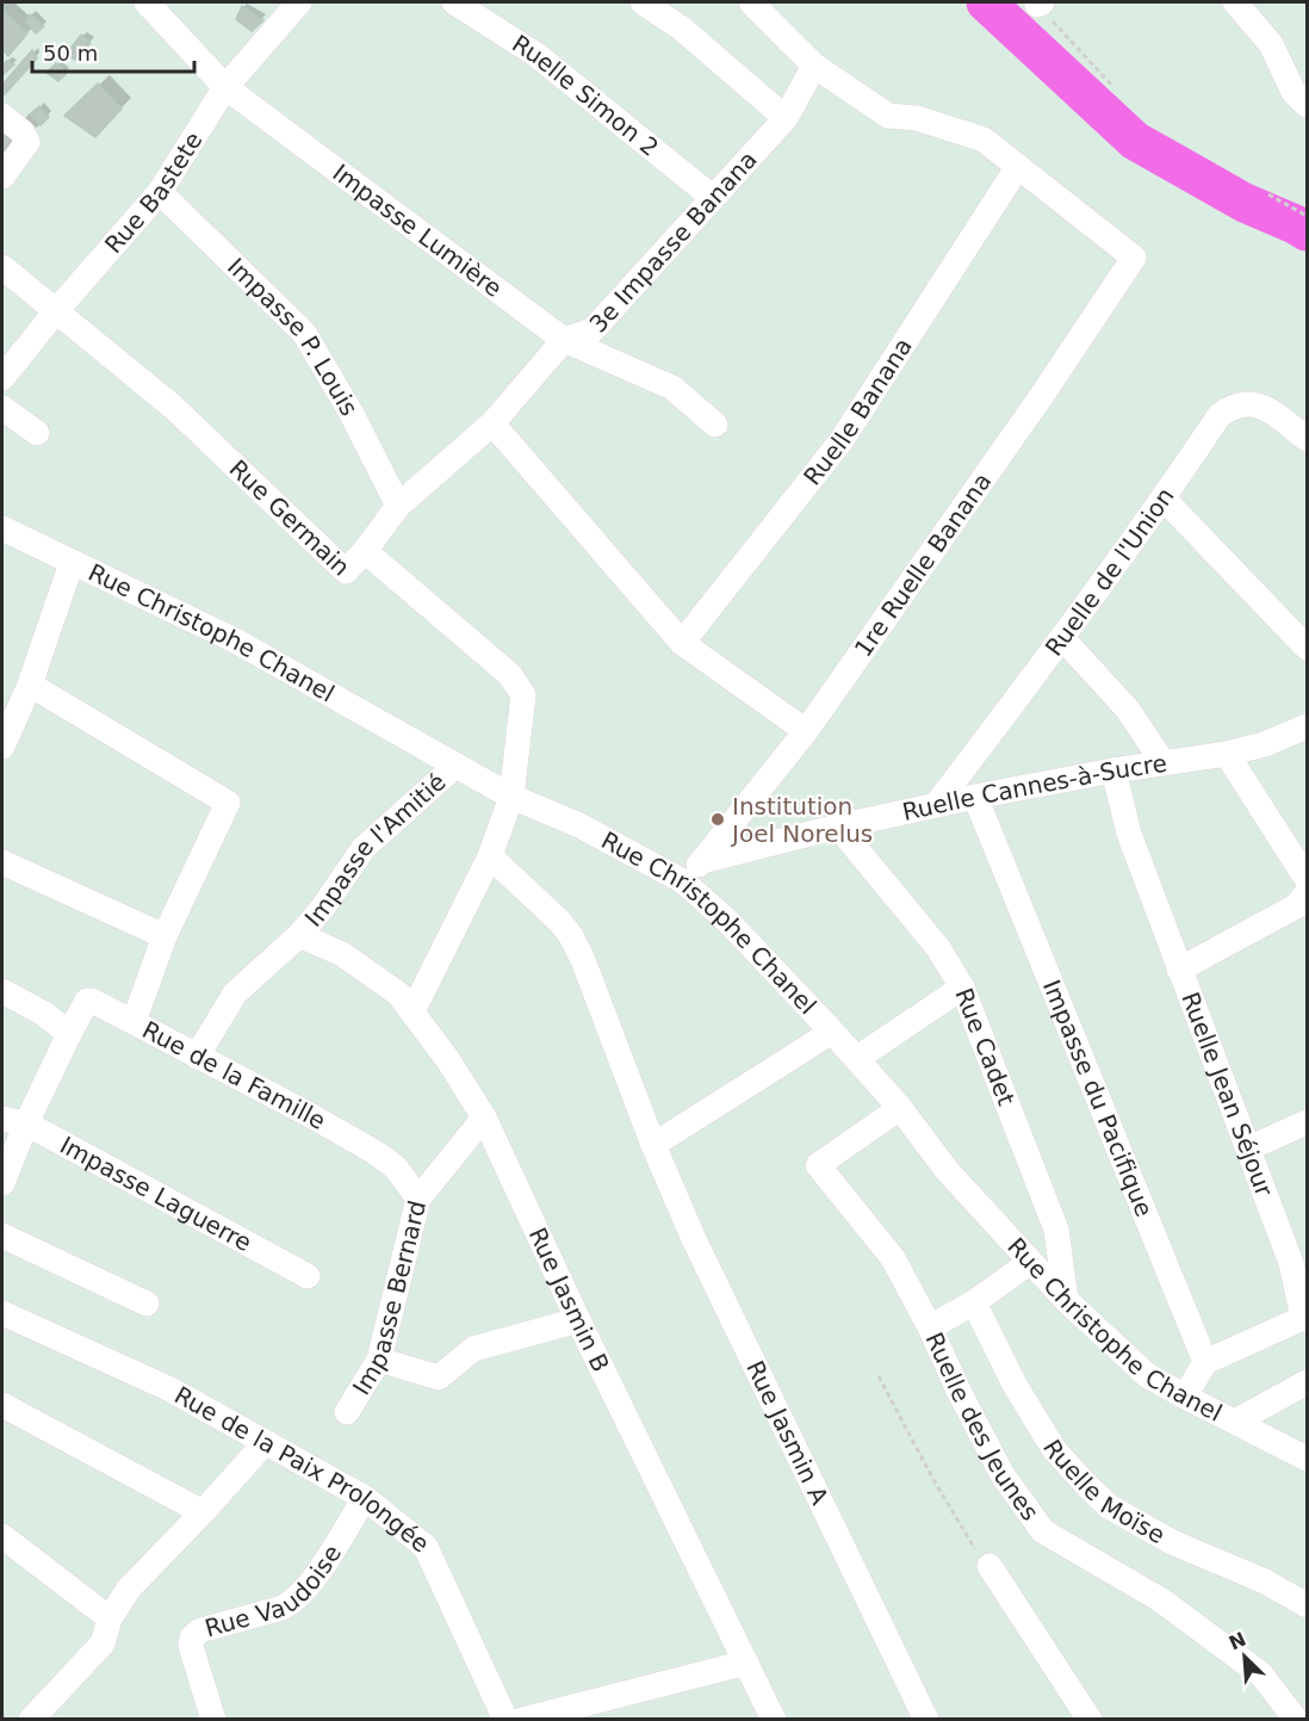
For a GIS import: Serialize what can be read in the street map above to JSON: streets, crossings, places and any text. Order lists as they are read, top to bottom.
{
  "streets": {
    "street": [
      "Ruelle Simon 2",
      "Rue Bastete",
      "Impasse Lumière",
      "3e Impasse Banana",
      "Impasse P. Louis",
      "Ruelle Banana",
      "Rue Germain",
      "1re Ruelle Banana",
      "Ruelle de l'Union",
      "Rue Christophe Chanel",
      "Ruelle Cannes-à-Sucre",
      "Impasse l'Amitié",
      "Rue Cadet",
      "Rue de la Famille",
      "Ruelle Jean Séjour",
      "Impasse du Pacifique",
      "Impasse Laguerre",
      "Impasse Bernard",
      "Rue Jasmin B",
      "Ruelle des Jeunes",
      "Rue Jasmin A",
      "Rue de la Paix Prolongée",
      "Ruelle Moïse",
      "Rue Vaudoise"
    ]
  },
  "crossings": [
    ["Ruelle Simon 2", "3e Impasse Banana"],
    ["Rue Bastete", "Impasse Lumière"],
    ["Rue Bastete", "Impasse P. Louis"],
    ["Rue Bastete", "Rue Germain"],
    ["Impasse Lumière", "3e Impasse Banana"],
    ["3e Impasse Banana", "Impasse P. Louis"],
    ["3e Impasse Banana", "Rue Germain"],
    ["Ruelle Banana", "1re Ruelle Banana"],
    ["Rue Germain", "Rue Christophe Chanel"],
    ["Rue Germain", "Rue Jasmin B"],
    ["Rue Germain", "Rue Jasmin A"],
    ["1re Ruelle Banana", "Ruelle Cannes-à-Sucre"],
    ["Ruelle de l'Union", "Ruelle Cannes-à-Sucre"],
    ["Rue Christophe Chanel", "Impasse l'Amitié"],
    ["Rue Christophe Chanel", "Rue Cadet"],
    ["Rue Christophe Chanel", "Ruelle des Jeunes"],
    ["Ruelle Cannes-à-Sucre", "Rue Cadet"],
    ["Ruelle Cannes-à-Sucre", "Ruelle Jean Séjour"],
    ["Ruelle Cannes-à-Sucre", "Impasse du Pacifique"],
    ["Impasse l'Amitié", "Rue de la Famille"],
    ["Impasse l'Amitié", "Rue Jasmin B"],
    ["Rue de la Famille", "Impasse Bernard"],
    ["Ruelle Jean Séjour", "Impasse du Pacifique"],
    ["Impasse Bernard", "Rue Jasmin B"],
    ["Rue de la Paix Prolongée", "Rue Vaudoise"]
  ],
  "places": ["Institution Joel Norelus"],
  "scale_bar": "50 m",
  "north": "top left"
}
